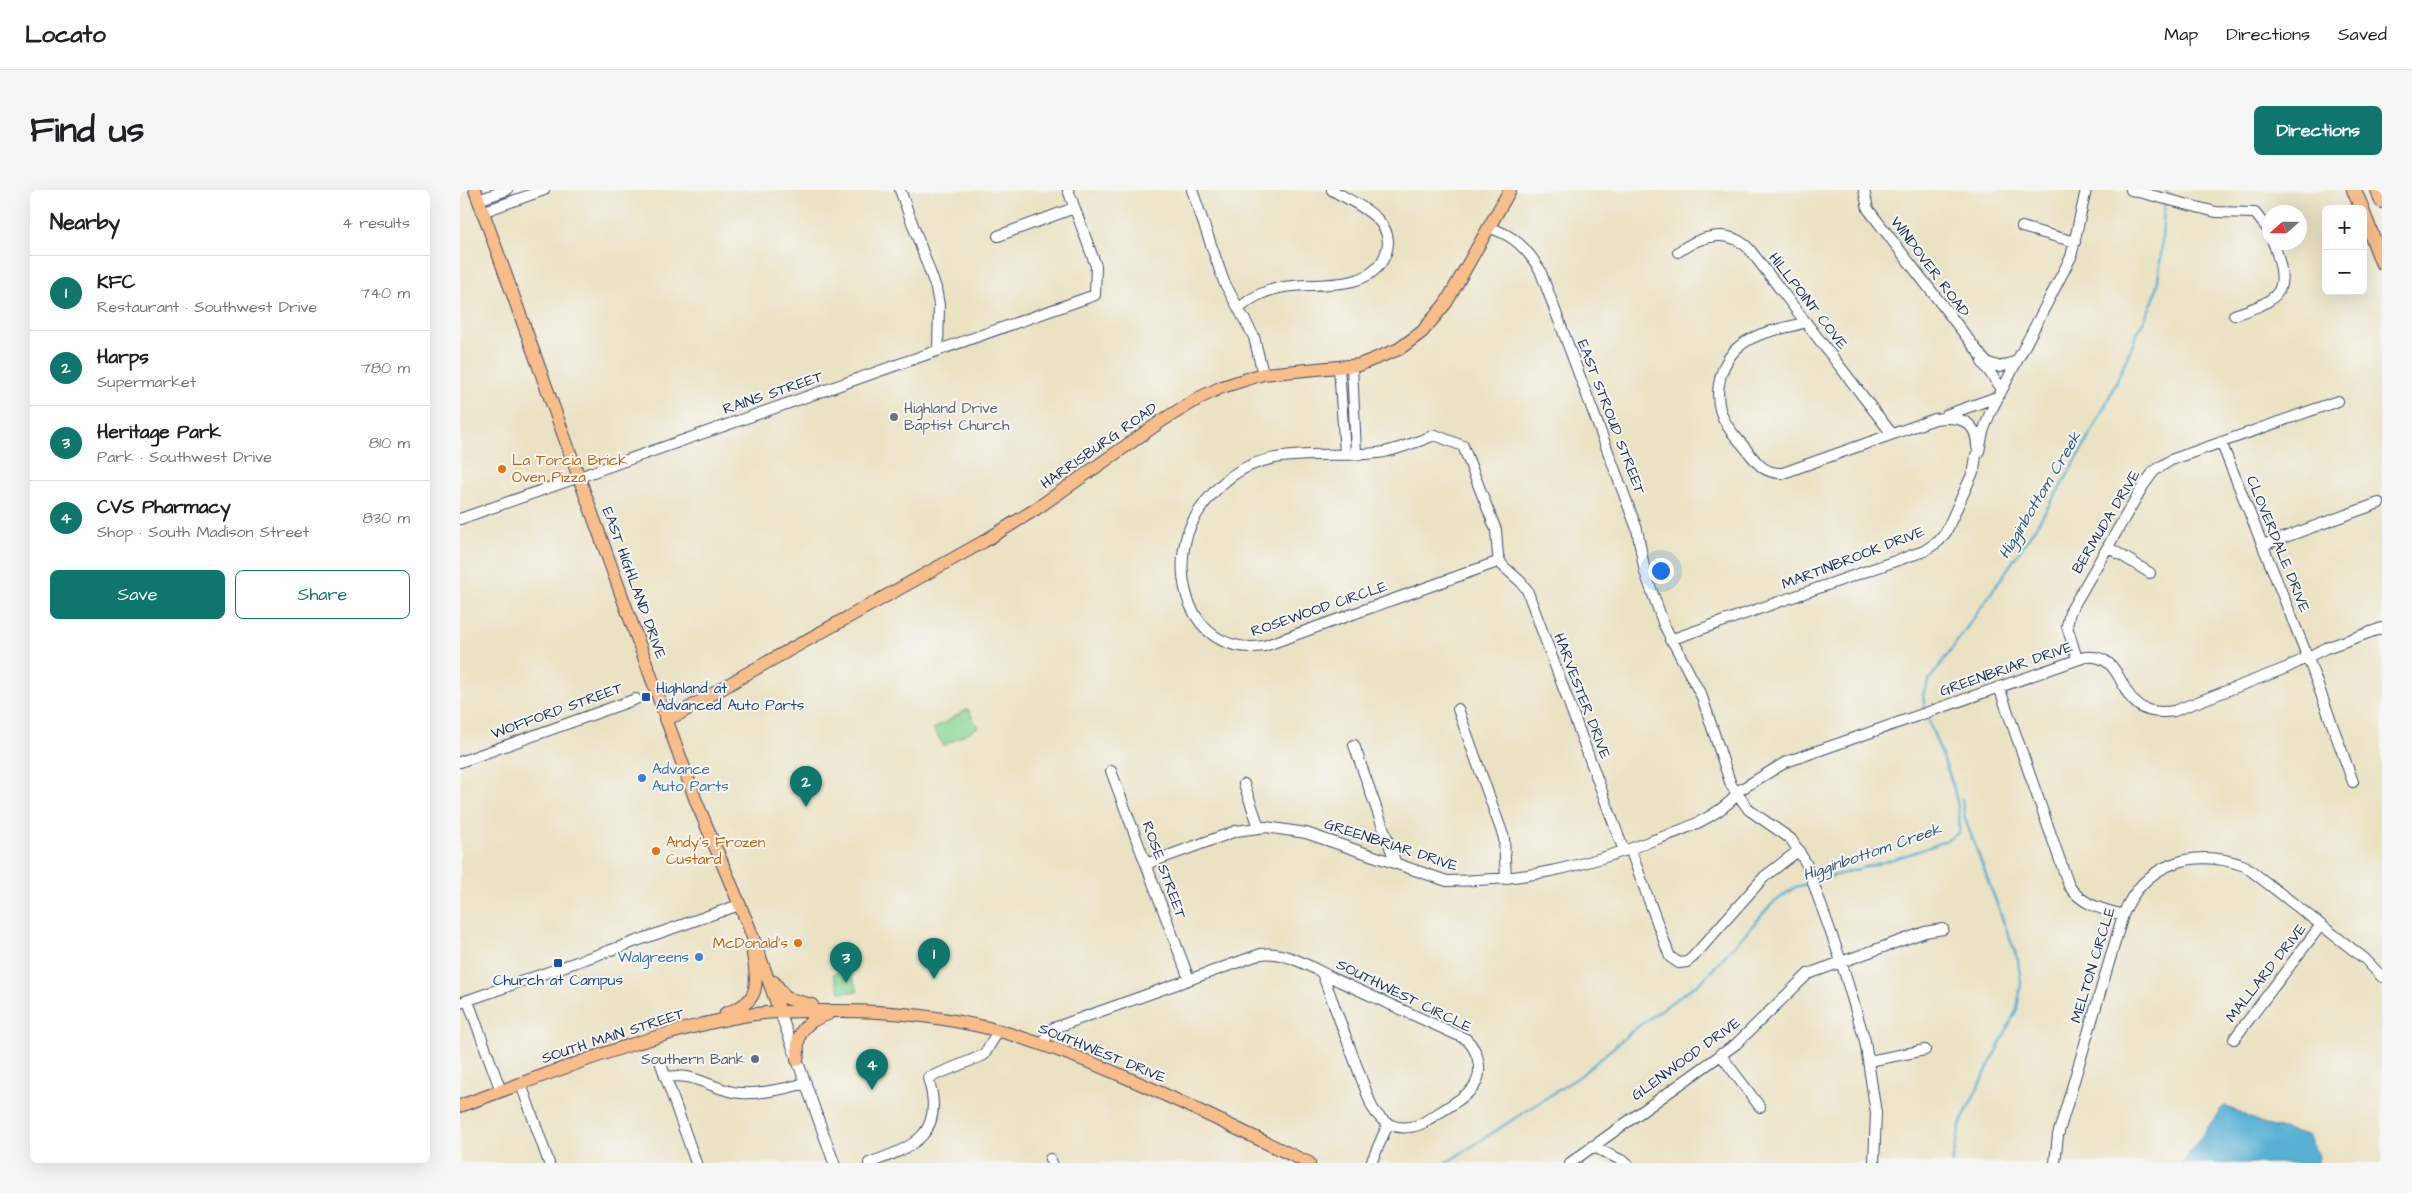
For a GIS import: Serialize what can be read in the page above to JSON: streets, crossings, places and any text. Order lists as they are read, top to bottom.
{
  "streets": {
    "main road": [
      "HARRISBURG ROAD",
      "EAST HIGHLAND DRIVE",
      "SOUTH MAIN STREET",
      "SOUTHWEST DRIVE"
    ],
    "street": [
      "WINDOVER ROAD",
      "HILLPOINT COVE",
      "RAINS STREET",
      "EAST STROUD STREET",
      "BERMUDA DRIVE",
      "CLOVERDALE DRIVE",
      "MARTINBROOK DRIVE",
      "ROSEWOOD CIRCLE",
      "GREENBRIAR DRIVE",
      "HARVESTER DRIVE",
      "WOFFORD STREET",
      "ROSE STREET",
      "MELTON CIRCLE",
      "MALLARD DRIVE",
      "SOUTHWEST CIRCLE",
      "GLENWOOD DRIVE"
    ]
  },
  "crossings": [
    ["WINDOVER ROAD", "MARTINBROOK DRIVE"],
    ["RAINS STREET", "EAST HIGHLAND DRIVE"],
    ["EAST STROUD STREET", "HARRISBURG ROAD"],
    ["EAST STROUD STREET", "MARTINBROOK DRIVE"],
    ["EAST STROUD STREET", "GREENBRIAR DRIVE"],
    ["EAST STROUD STREET", "HARVESTER DRIVE"],
    ["EAST STROUD STREET", "GLENWOOD DRIVE"],
    ["HARRISBURG ROAD", "EAST HIGHLAND DRIVE"],
    ["BERMUDA DRIVE", "CLOVERDALE DRIVE"],
    ["BERMUDA DRIVE", "GREENBRIAR DRIVE"],
    ["CLOVERDALE DRIVE", "GREENBRIAR DRIVE"],
    ["EAST HIGHLAND DRIVE", "SOUTH MAIN STREET"],
    ["EAST HIGHLAND DRIVE", "SOUTHWEST DRIVE"],
    ["ROSEWOOD CIRCLE", "HARVESTER DRIVE"],
    ["GREENBRIAR DRIVE", "HARVESTER DRIVE"],
    ["GREENBRIAR DRIVE", "ROSE STREET"],
    ["ROSE STREET", "SOUTHWEST CIRCLE"],
    ["MELTON CIRCLE", "MALLARD DRIVE"],
    ["SOUTHWEST CIRCLE", "SOUTHWEST DRIVE"],
    ["SOUTH MAIN STREET", "SOUTHWEST DRIVE"]
  ],
  "water": ["Higginbottom Creek"],
  "places": {
    "other": [
      "Highland Drive Baptist Church",
      "La Torcia Brick Oven Pizza",
      "Advance Auto Parts",
      "Andy's Frozen Custard",
      "McDonald's",
      "Walgreens",
      "Southern Bank"
    ],
    "transit": ["Highland at Advanced Auto Parts", "Church at Campus"]
  },
  "north": "left",
  "page": {
    "header": "Locato",
    "nav": ["Map", "Directions", "Saved"],
    "title": "Find us",
    "buttons": [
      "Directions",
      ["Save", "Share"]
    ],
    "heading": ["Nearby", "4 results"],
    "map_buttons": ["+", "−"],
    "list": [
      {
        "mark": "1",
        "name": "KFC",
        "note": "Restaurant · Southwest Drive",
        "value": "740 m"
      },
      {
        "mark": "2",
        "name": "Harps",
        "note": "Supermarket",
        "value": "780 m"
      },
      {
        "mark": "3",
        "name": "Heritage Park",
        "note": "Park · Southwest Drive",
        "value": "810 m"
      },
      {
        "mark": "4",
        "name": "CVS Pharmacy",
        "note": "Shop · South Madison Street",
        "value": "830 m"
      }
    ],
    "pins": [
      "2",
      "1",
      "3",
      "4"
    ]
  }
}
